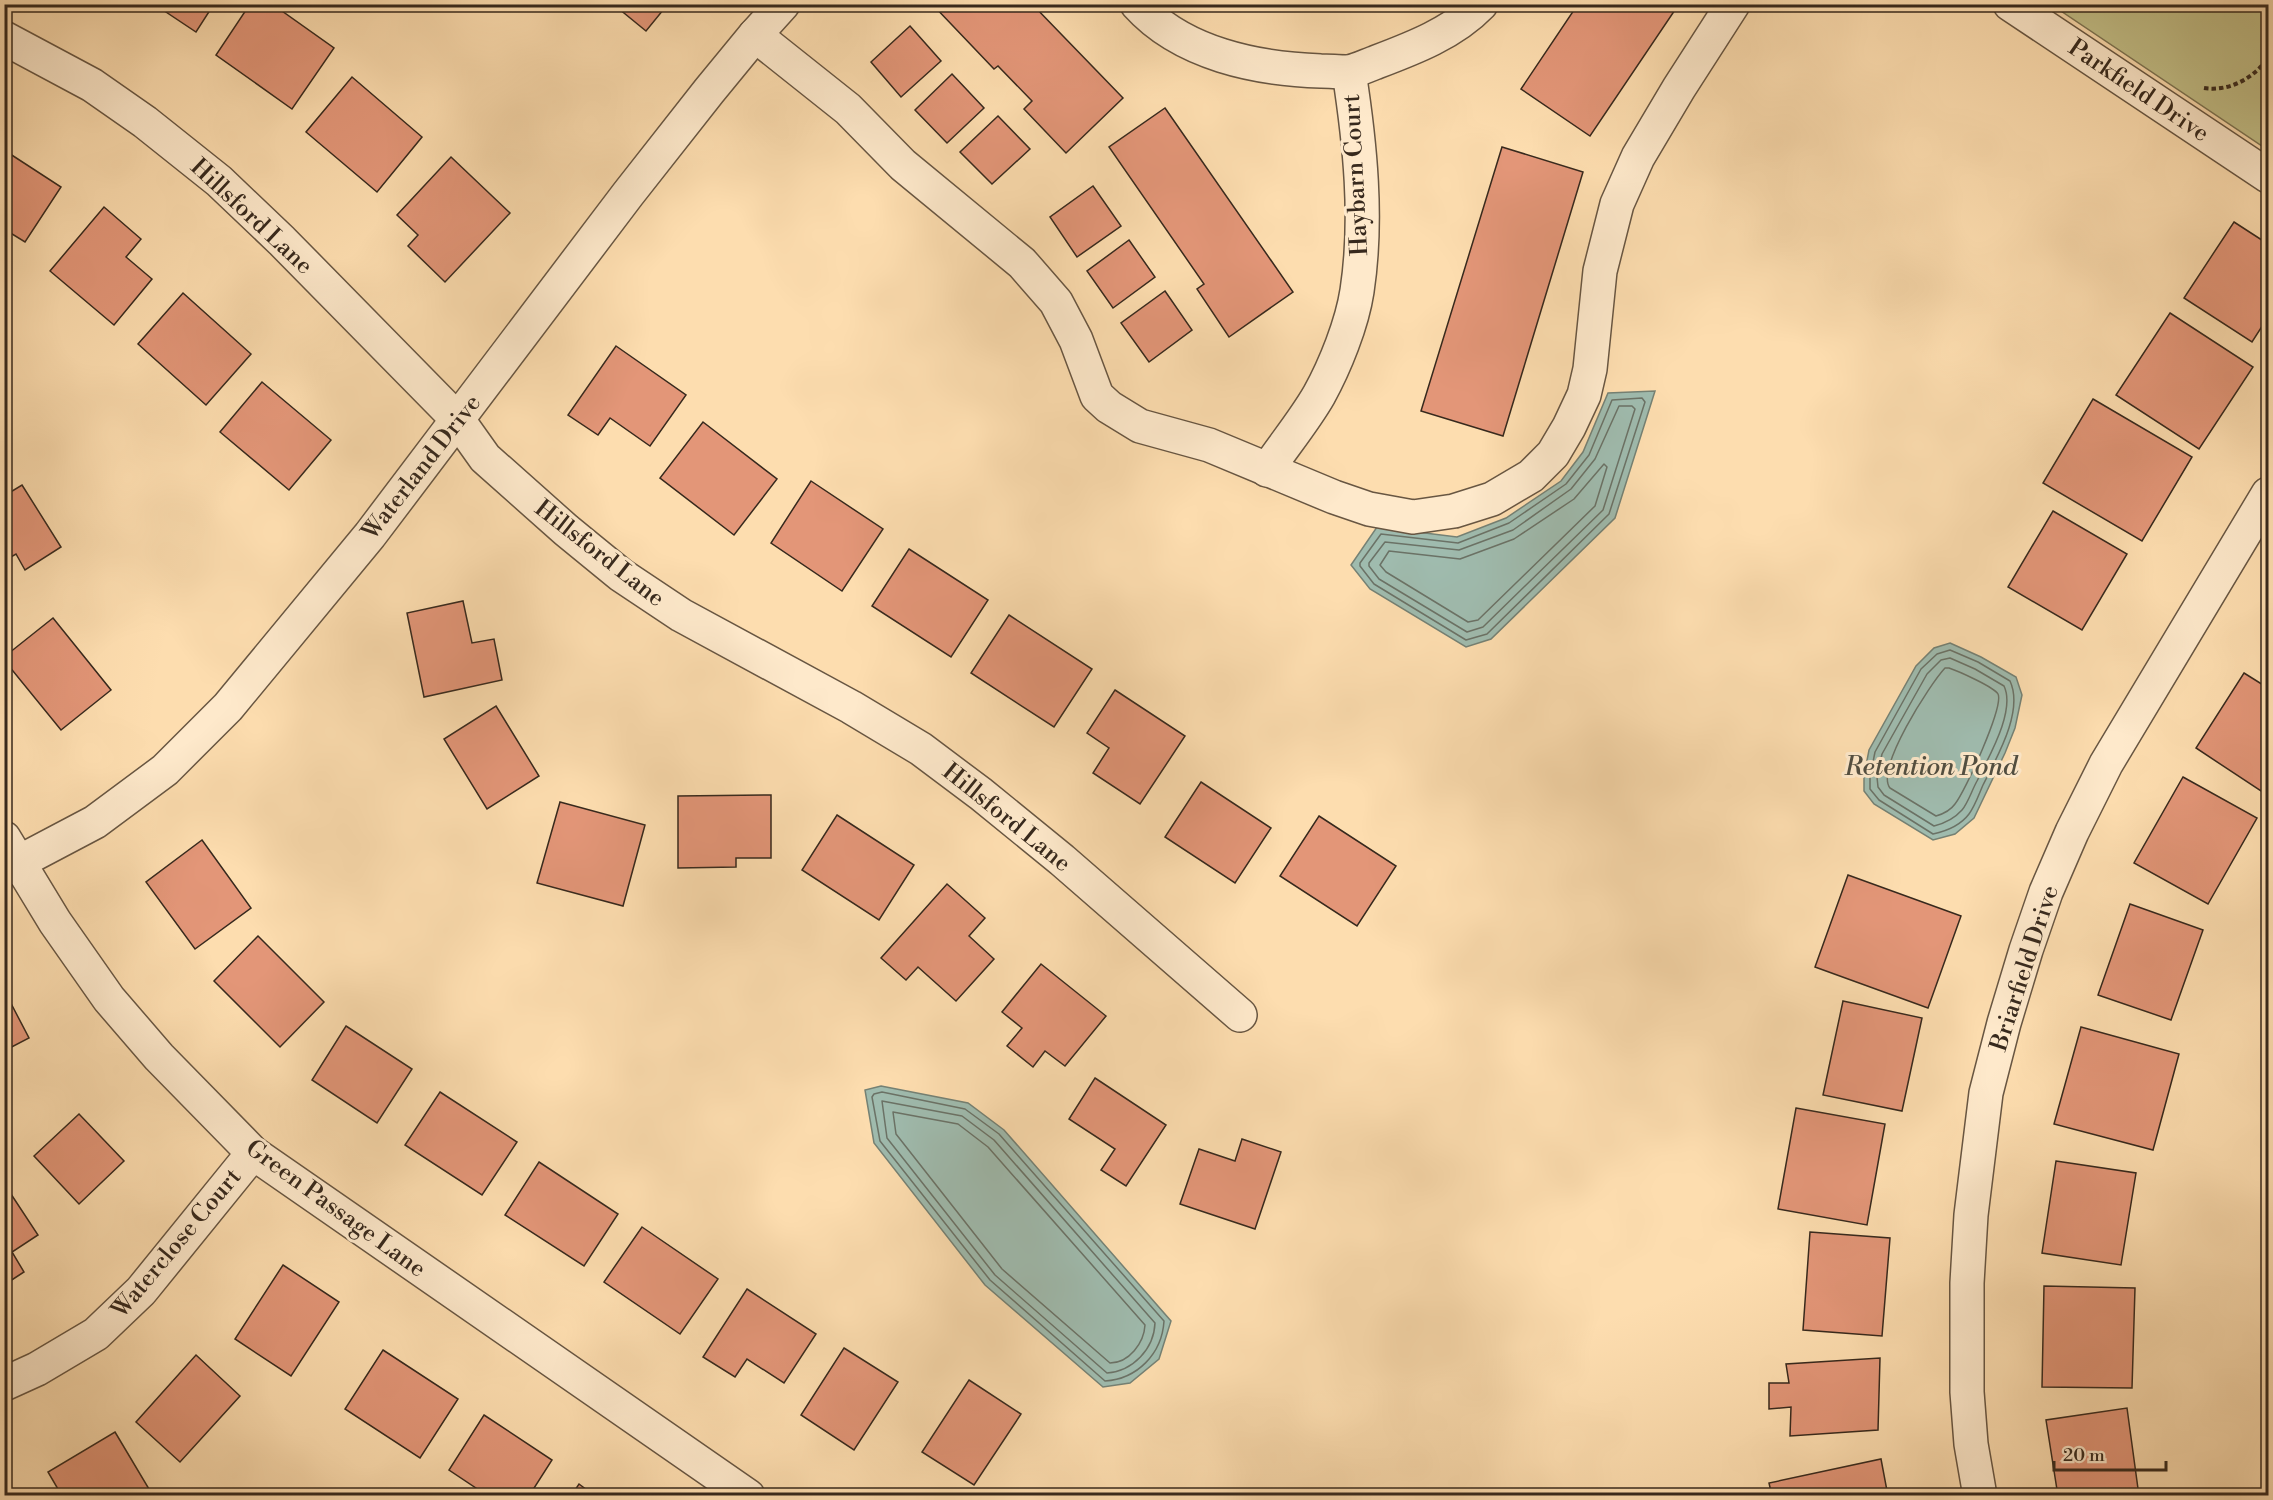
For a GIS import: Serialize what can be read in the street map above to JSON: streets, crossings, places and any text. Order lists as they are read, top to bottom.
{
  "streets": {
    "street": [
      "Parkfield Drive",
      "Haybarn Court",
      "Hillsford Lane",
      "Waterland Drive",
      "Briarfield Drive",
      "Green Passage Lane",
      "Waterclose Court"
    ]
  },
  "crossings": [
    ["Hillsford Lane", "Waterland Drive"],
    ["Waterland Drive", "Green Passage Lane"],
    ["Green Passage Lane", "Waterclose Court"]
  ],
  "water": ["Retention Pond"],
  "scale_bar": "20 m"
}
